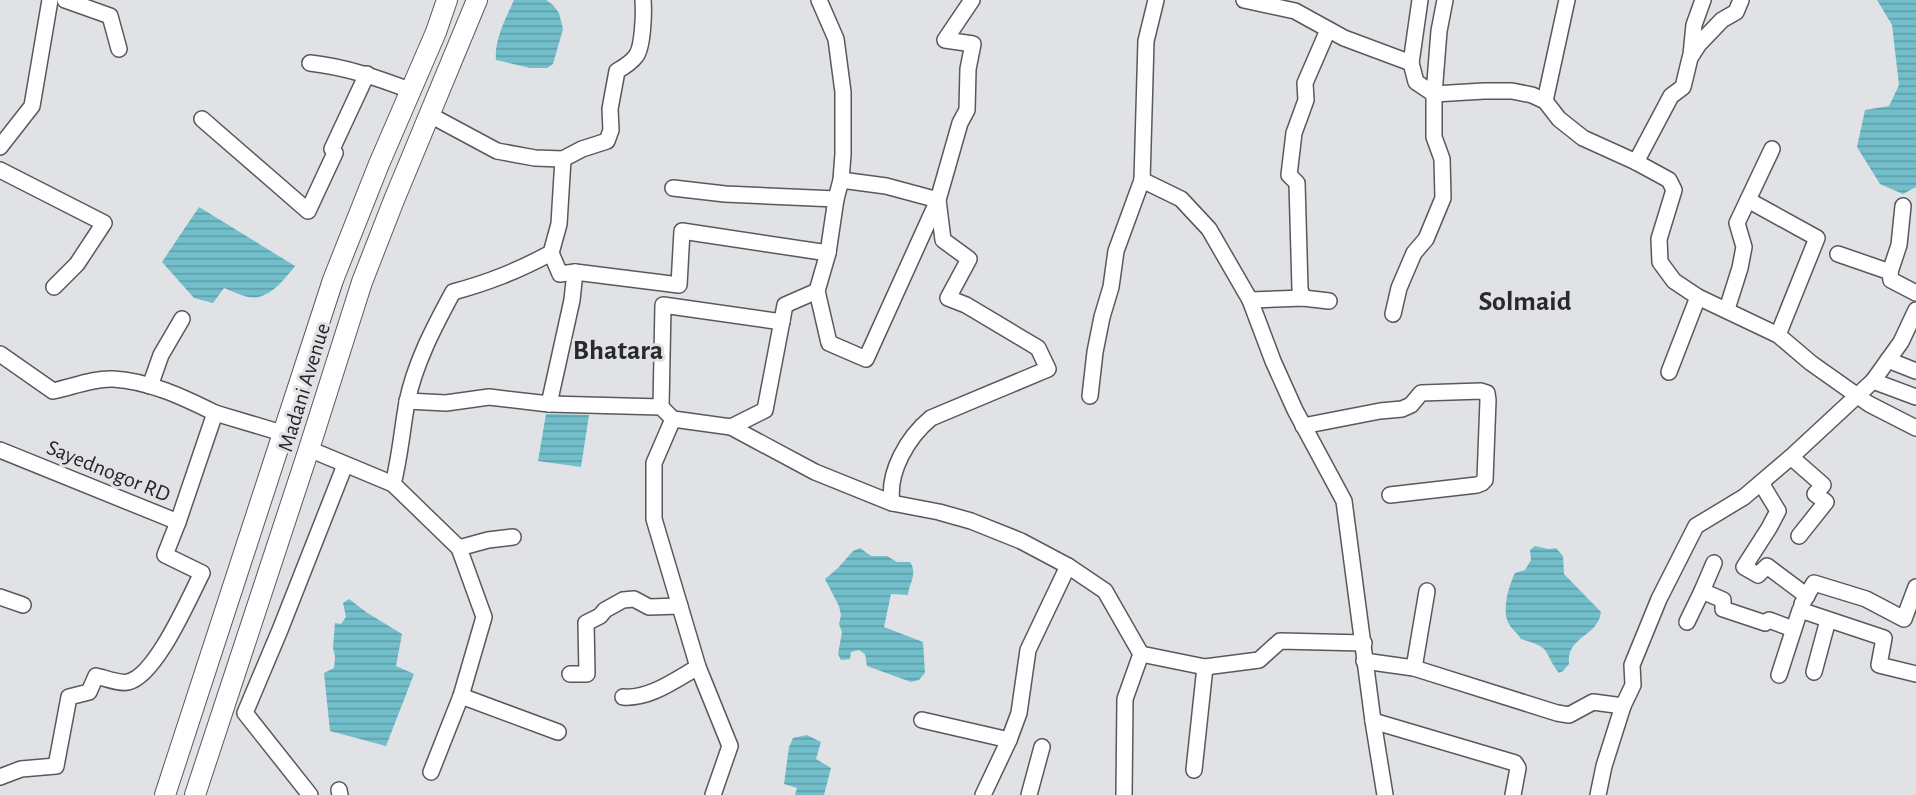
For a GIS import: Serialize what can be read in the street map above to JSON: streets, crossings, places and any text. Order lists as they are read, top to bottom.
{
  "streets": {
    "main road": ["Madani Avenue"],
    "street": ["Sayednogor RD"]
  },
  "districts": ["Solmaid", "Bhatara"]
}
